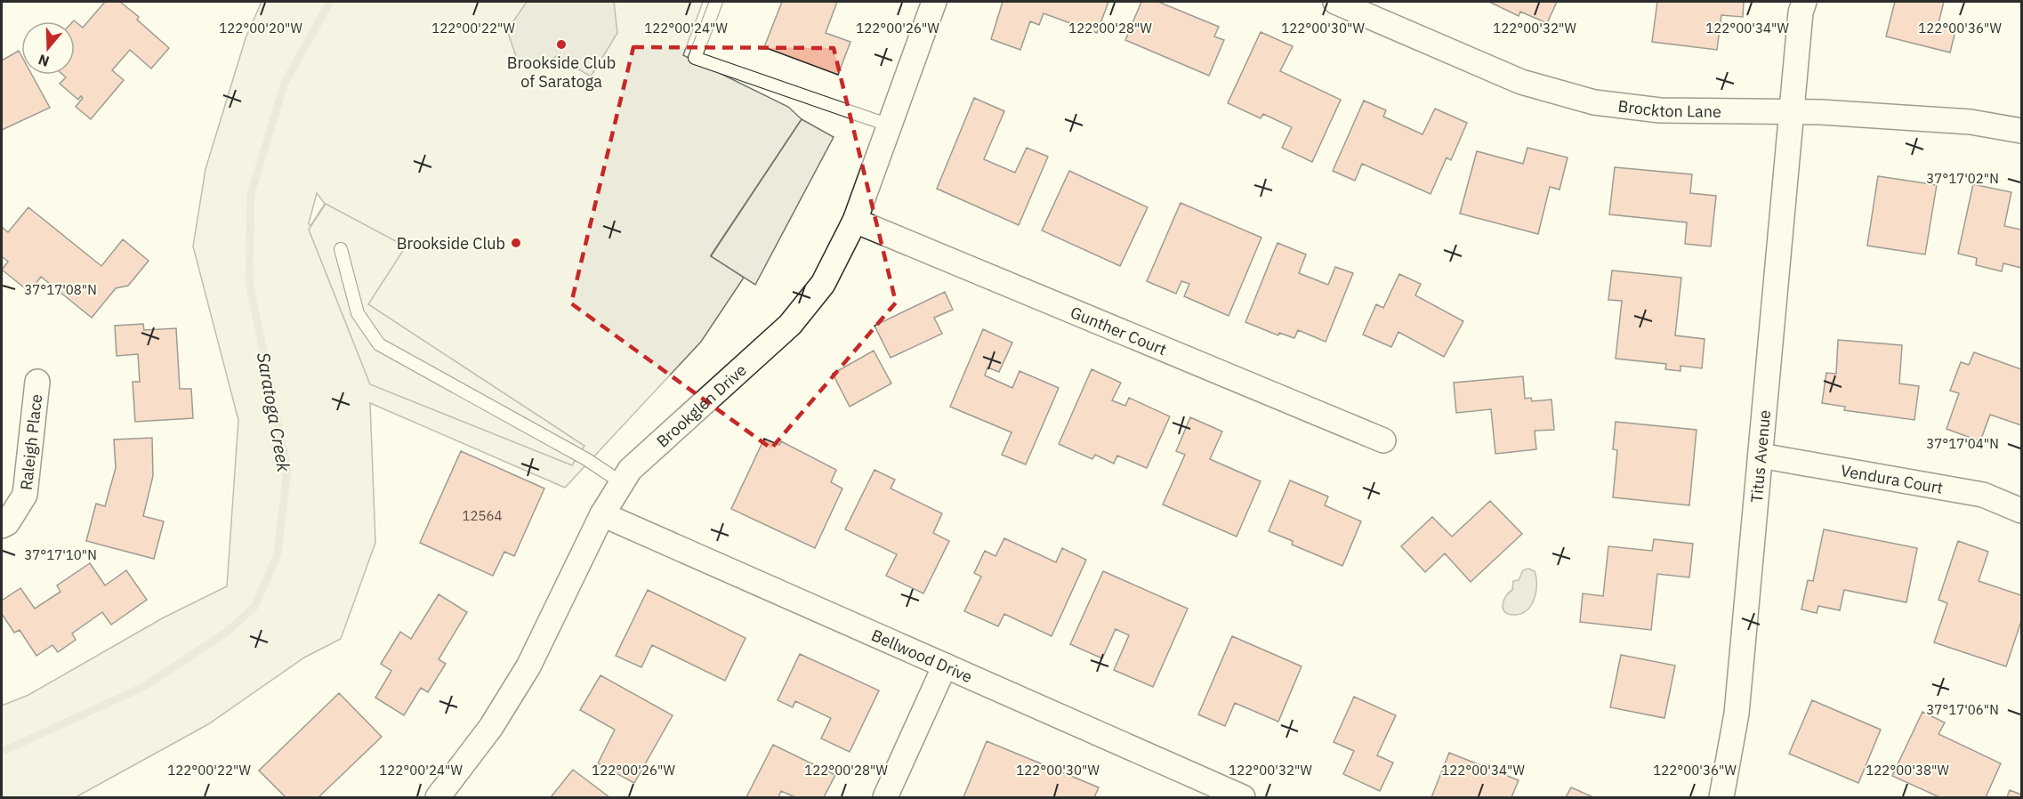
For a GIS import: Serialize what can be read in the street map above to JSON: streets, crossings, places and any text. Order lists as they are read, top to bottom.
{
  "streets": {
    "street": [
      "Brockton Lane",
      "Gunther Court",
      "Brookglen Drive",
      "Raleigh Place",
      "Titus Avenue",
      "Vendura Court",
      "Bellwood Drive"
    ]
  },
  "crossings": [
    ["Brockton Lane", "Titus Avenue"],
    ["Gunther Court", "Brookglen Drive"],
    ["Brookglen Drive", "Bellwood Drive"],
    ["Titus Avenue", "Vendura Court"]
  ],
  "water": ["Saratoga Creek"],
  "places": ["Brookside Club of Saratoga", "Brookside Club"],
  "house_numbers": ["12564"],
  "north": "bottom",
  "coordinates": [
    "122°00'20\"W",
    "122°00'24\"W",
    "122°00'30\"W",
    "122°00'32\"W",
    "122°00'34\"W",
    "122°00'36\"W",
    "122°00'22\"W",
    "122°00'26\"W",
    "122°00'28\"W",
    "37°17'02\"N",
    "37°17'08\"N",
    "37°17'04\"N",
    "37°17'10\"N",
    "37°17'06\"N",
    "122°00'38\"W"
  ]
}
